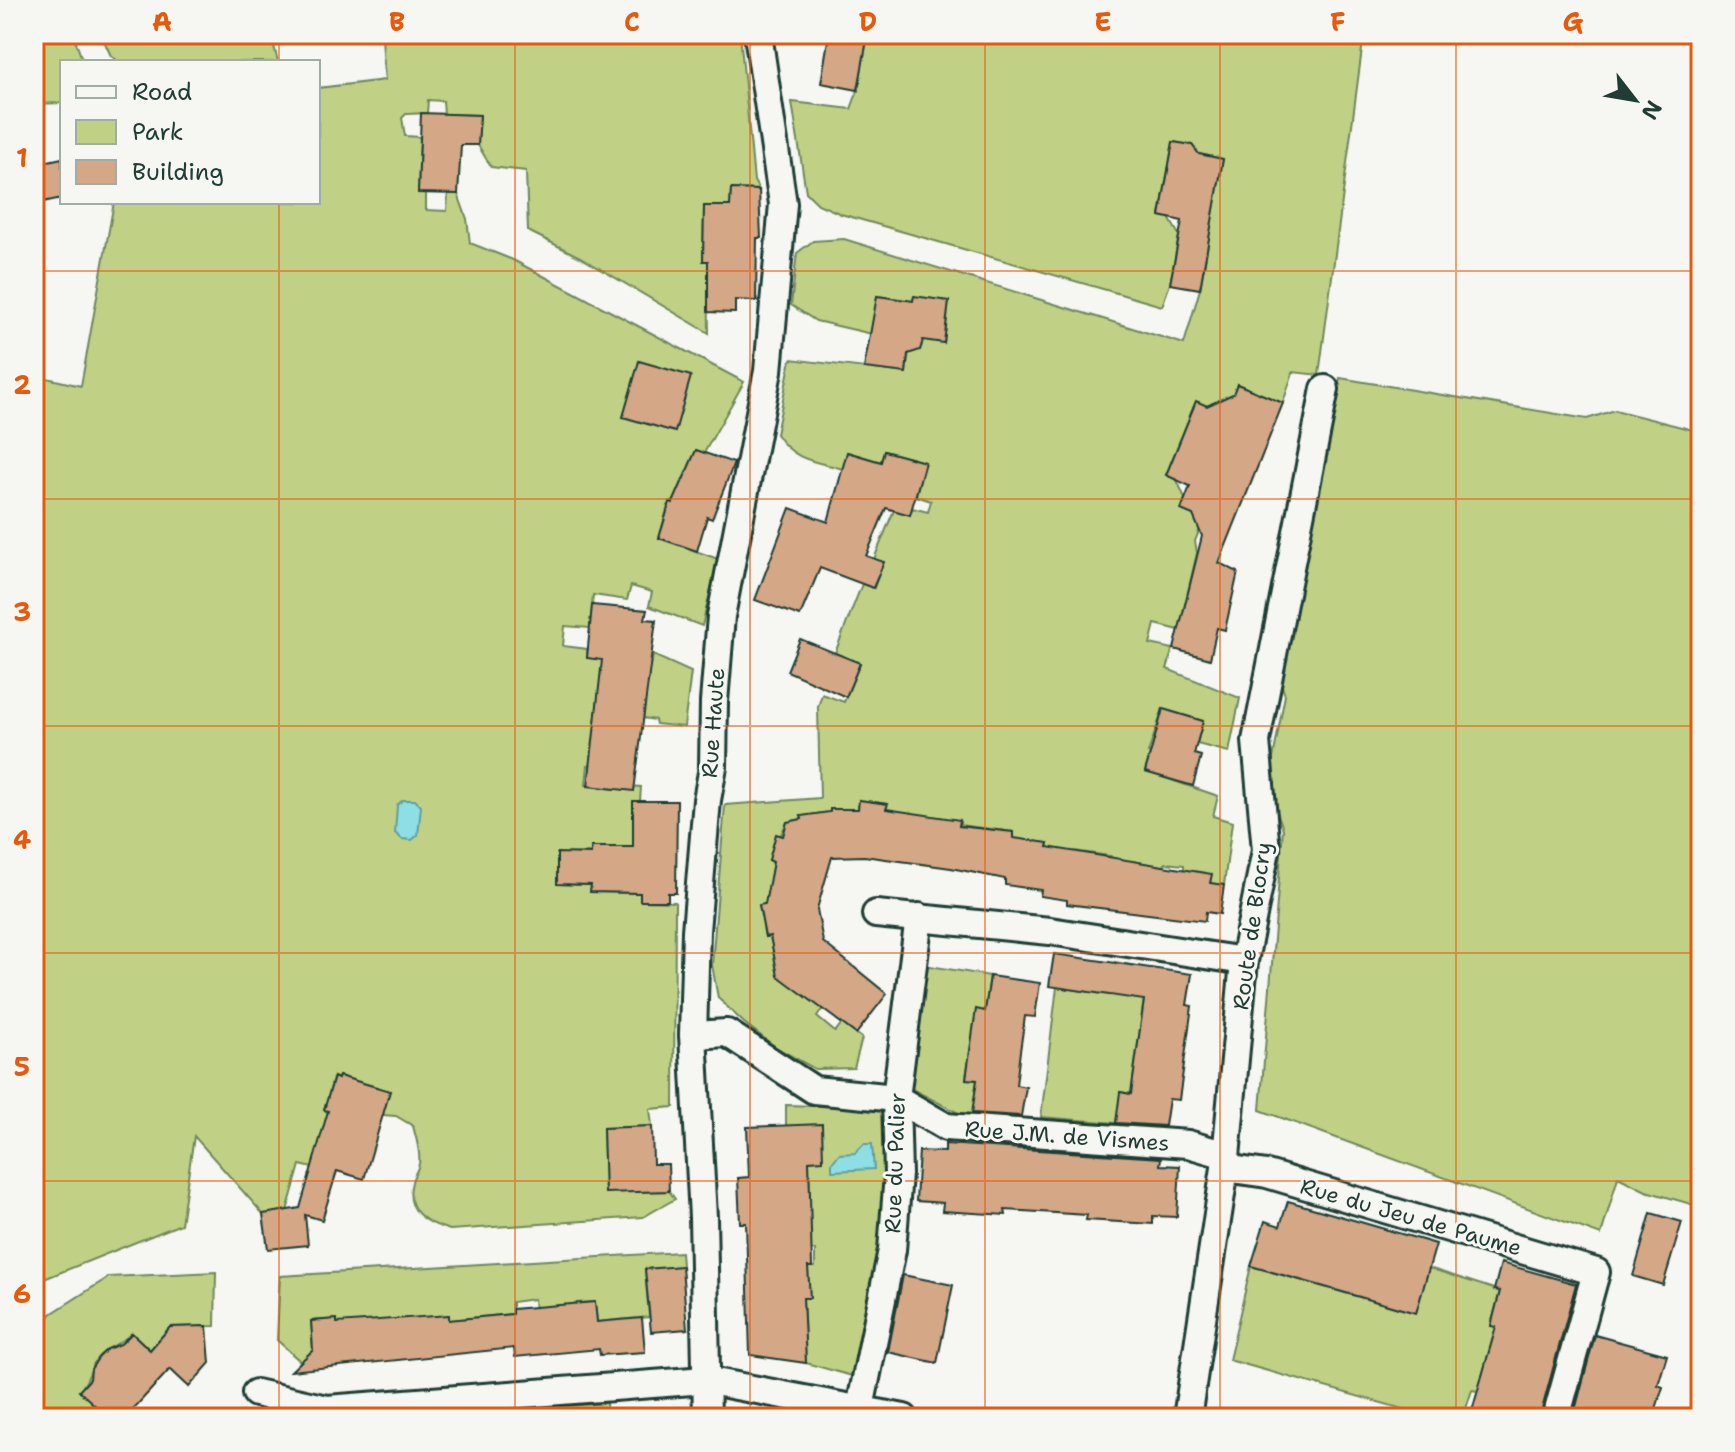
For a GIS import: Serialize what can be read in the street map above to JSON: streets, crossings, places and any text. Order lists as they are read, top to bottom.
{
  "streets": {
    "street": [
      "Rue Haute",
      "Route de Blocry",
      "Rue J.M. de Vismes",
      "Rue du Palier",
      "Rue du Jeu de Paume"
    ]
  },
  "crossings": [
    ["Rue Haute", "Rue J.M. de Vismes"],
    ["Route de Blocry", "Rue J.M. de Vismes"],
    ["Route de Blocry", "Rue du Jeu de Paume"],
    ["Rue J.M. de Vismes", "Rue du Palier"],
    ["Rue J.M. de Vismes", "Rue du Jeu de Paume"]
  ],
  "legend": ["Road", "Park", "Building"],
  "north": "bottom right",
  "grid": {
    "columns": [
      "A",
      "B",
      "C",
      "D",
      "E",
      "F",
      "G"
    ],
    "rows": [
      "1",
      "2",
      "3",
      "4",
      "5",
      "6"
    ]
  }
}
